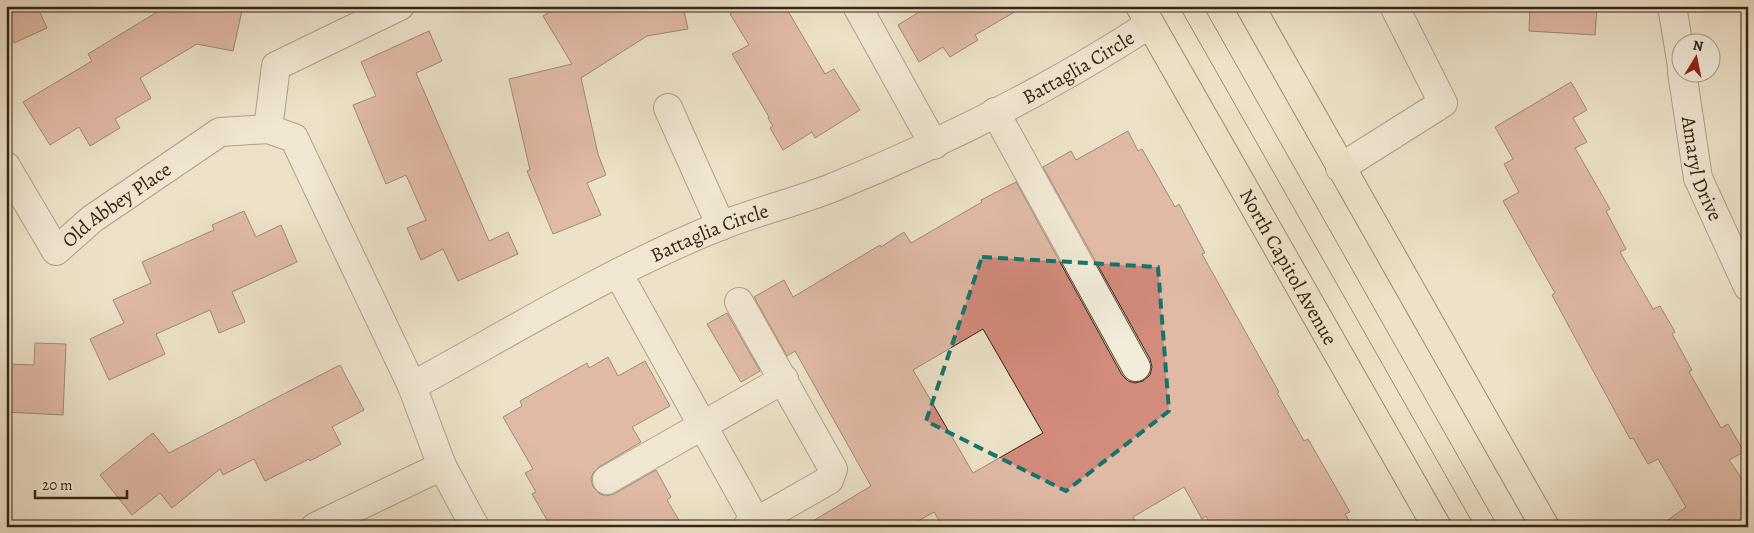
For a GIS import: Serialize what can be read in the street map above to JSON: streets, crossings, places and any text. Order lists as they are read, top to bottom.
{
  "streets": {
    "main road": ["North Capitol Avenue"],
    "street": ["Battaglia Circle", "Amaryl Drive", "Old Abbey Place"]
  },
  "crossings": [
    ["Battaglia Circle", "Old Abbey Place"],
    ["Battaglia Circle", "North Capitol Avenue"]
  ],
  "scale_bar": "20 m",
  "north": "top"
}
